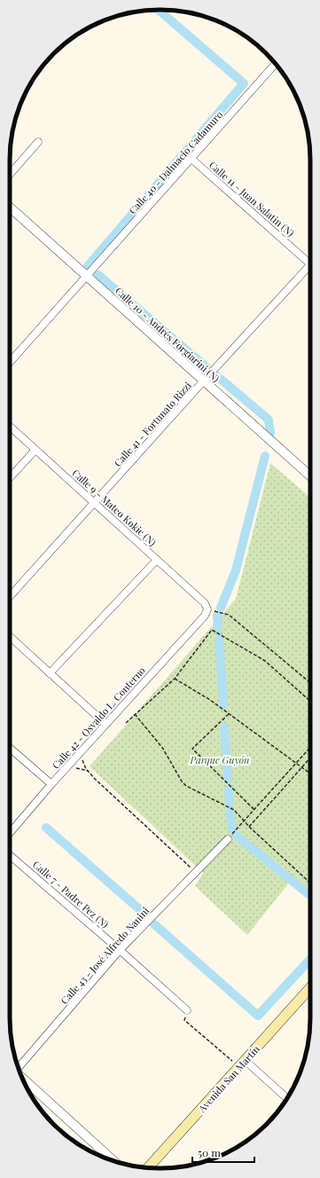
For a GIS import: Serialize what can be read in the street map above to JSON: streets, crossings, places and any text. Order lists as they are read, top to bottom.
{
  "streets": {
    "main road": ["Avenida San Martín"],
    "street": [
      "Calle 40 - Dalmacio Cadamuro",
      "Calle 11 - Juan Salatin (N)",
      "Calle 10 - Andrés Forgiarini (N)",
      "Calle 41 - Fortunato Rizzi",
      "Calle 9 - Mateo Kokic (N)",
      "Calle 42 - Osvaldo L. Conterno",
      "Calle 7 - Padre Pez (N)",
      "Calle 43 - José Alfredo Nanini"
    ]
  },
  "crossings": [
    ["Calle 40 - Dalmacio Cadamuro", "Calle 11 - Juan Salatin (N)"],
    ["Calle 40 - Dalmacio Cadamuro", "Calle 10 - Andrés Forgiarini (N)"],
    ["Calle 10 - Andrés Forgiarini (N)", "Calle 41 - Fortunato Rizzi"],
    ["Calle 41 - Fortunato Rizzi", "Calle 9 - Mateo Kokic (N)"],
    ["Calle 9 - Mateo Kokic (N)", "Calle 42 - Osvaldo L. Conterno"],
    ["Calle 7 - Padre Pez (N)", "Calle 43 - José Alfredo Nanini"]
  ],
  "parks": ["Parque Guyón"],
  "scale_bar": "50 m"
}
